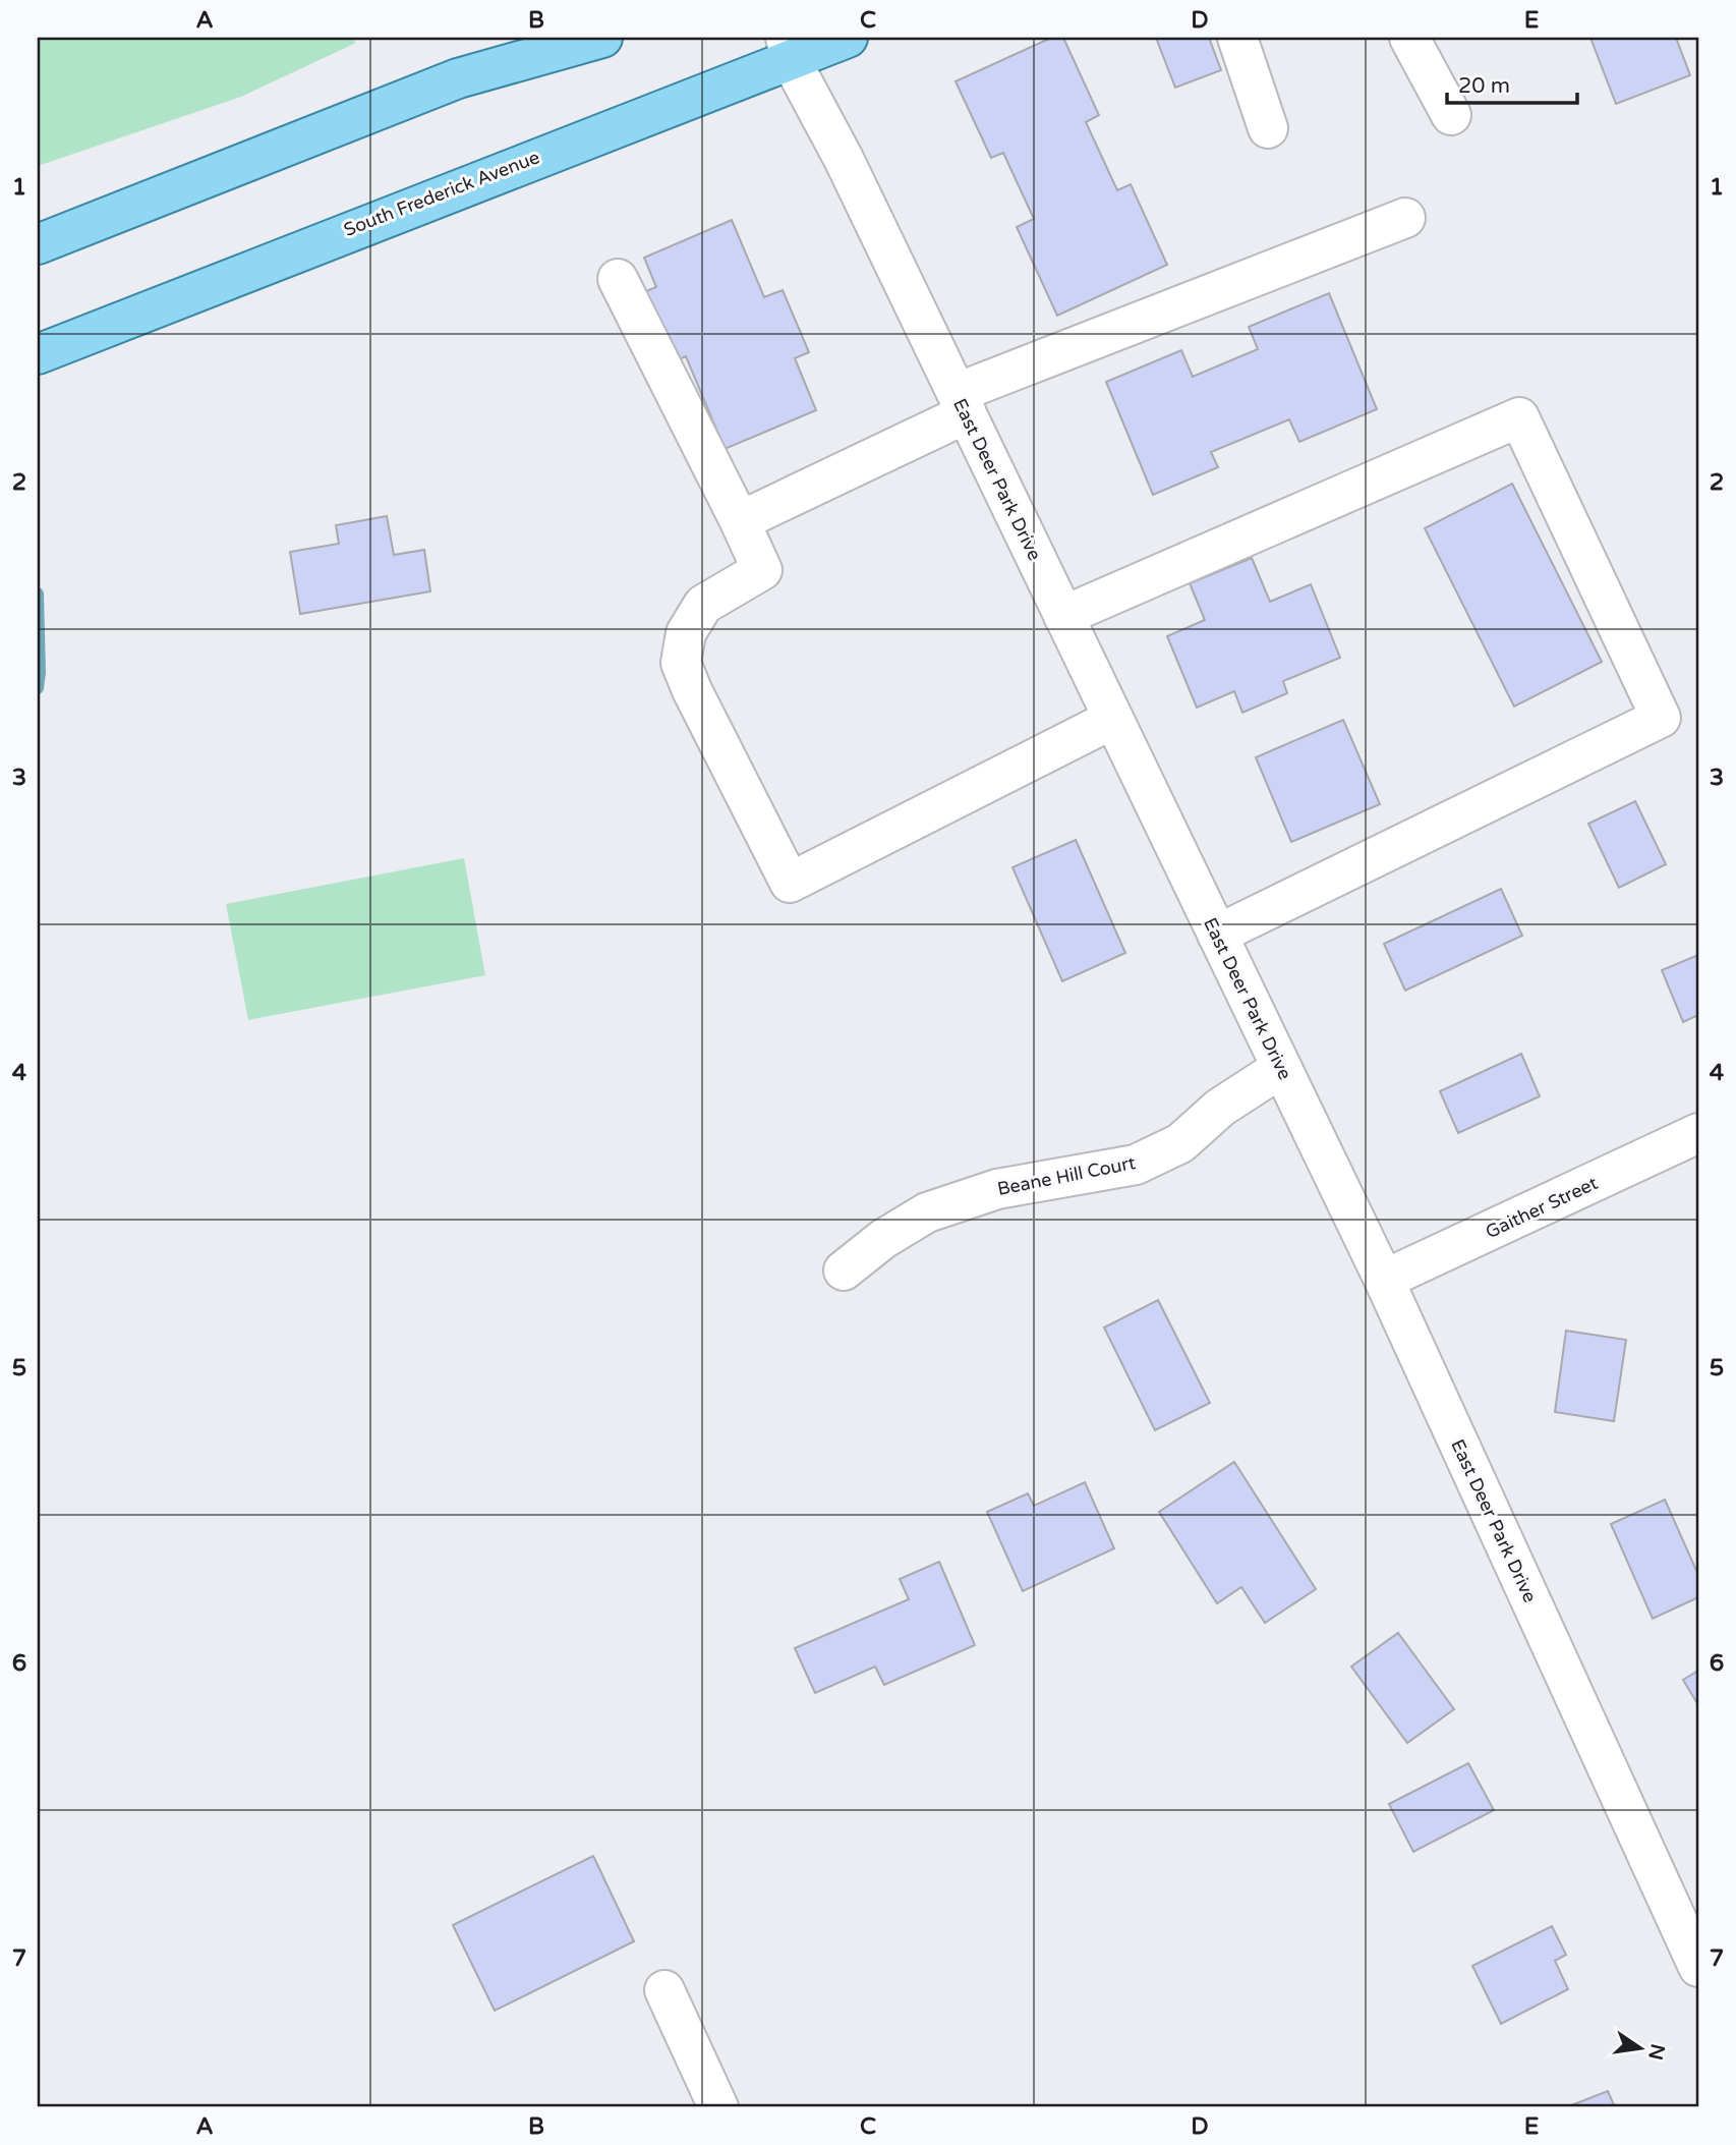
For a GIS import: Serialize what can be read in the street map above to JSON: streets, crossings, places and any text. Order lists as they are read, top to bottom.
{
  "streets": {
    "main road": ["South Frederick Avenue"],
    "street": ["East Deer Park Drive", "Beane Hill Court", "Gaither Street"]
  },
  "crossings": [
    ["South Frederick Avenue", "East Deer Park Drive"],
    ["East Deer Park Drive", "Beane Hill Court"],
    ["East Deer Park Drive", "Gaither Street"]
  ],
  "scale_bar": "20 m",
  "north": "right",
  "grid": {
    "columns": [
      "A",
      "B",
      "C",
      "D",
      "E"
    ],
    "rows": [
      "1",
      "2",
      "3",
      "4",
      "5",
      "6",
      "7"
    ]
  }
}
